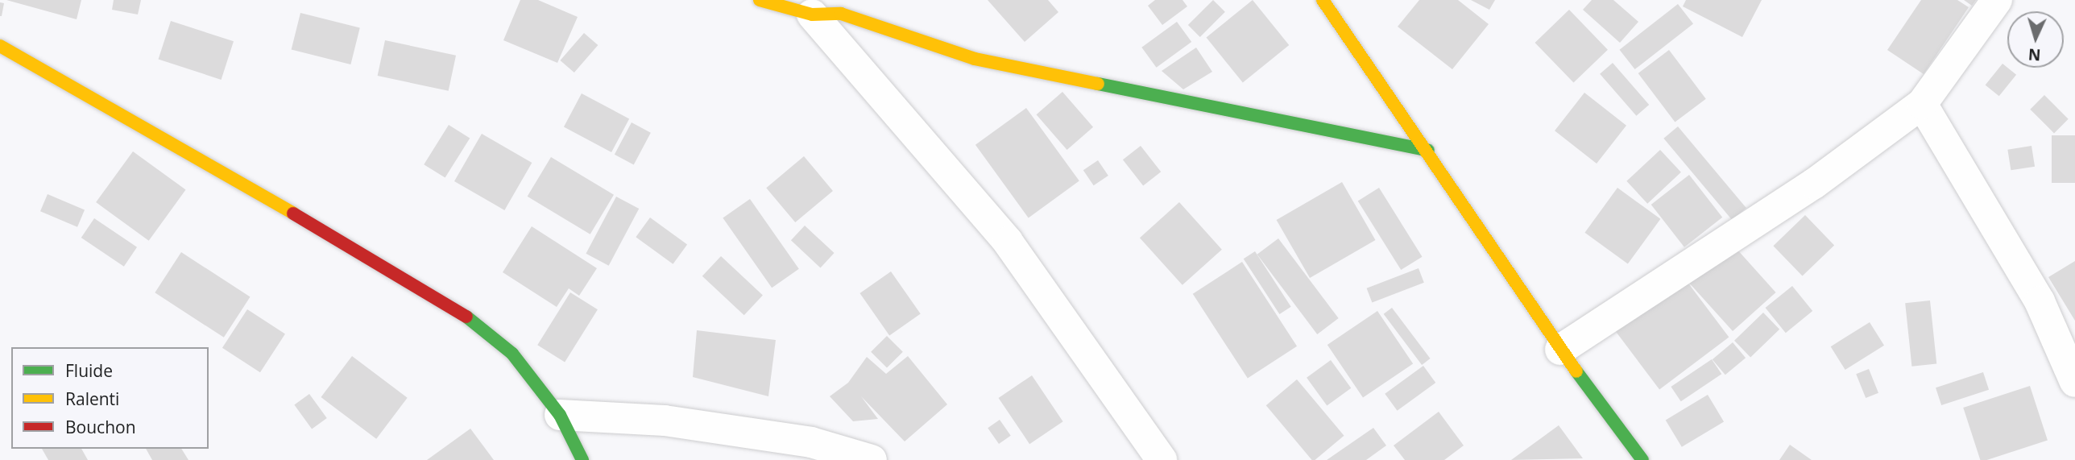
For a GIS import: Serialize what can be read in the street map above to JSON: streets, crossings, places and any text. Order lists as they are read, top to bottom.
{
  "legend": ["Fluide", "Ralenti", "Bouchon"],
  "north": "bottom"
}
